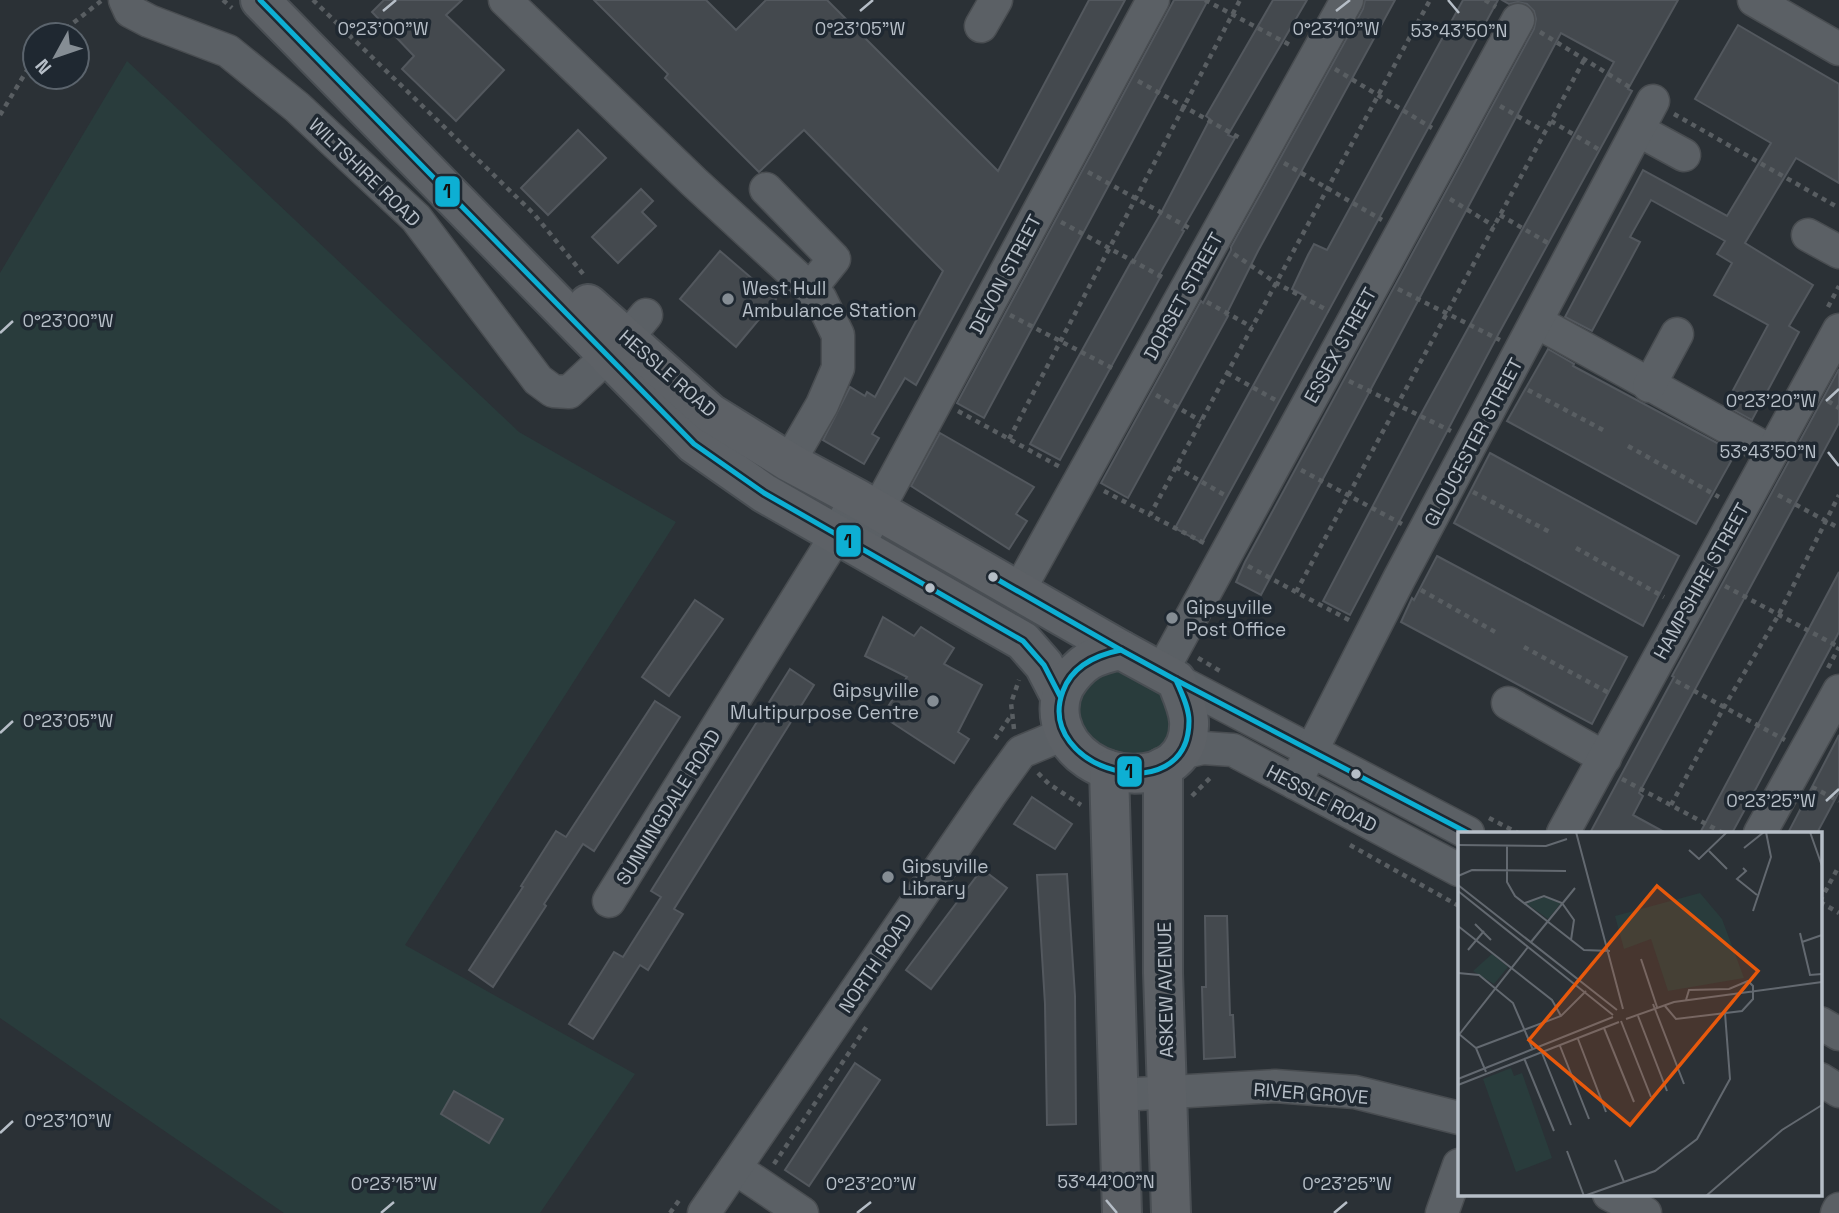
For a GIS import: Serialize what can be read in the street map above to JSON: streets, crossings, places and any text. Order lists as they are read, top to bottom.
{
  "streets": {
    "main road": ["HESSLE ROAD", "ASKEW AVENUE"],
    "street": [
      "WILTSHIRE ROAD",
      "DEVON STREET",
      "DORSET STREET",
      "ESSEX STREET",
      "GLOUCESTER STREET",
      "HAMPSHIRE STREET",
      "SUNNINGDALE ROAD",
      "NORTH ROAD",
      "RIVER GROVE"
    ]
  },
  "crossings": [
    ["WILTSHIRE ROAD", "HESSLE ROAD"],
    ["DEVON STREET", "HESSLE ROAD"],
    ["DEVON STREET", "SUNNINGDALE ROAD"],
    ["DORSET STREET", "HESSLE ROAD"],
    ["ESSEX STREET", "HESSLE ROAD"],
    ["ESSEX STREET", "NORTH ROAD"],
    ["ESSEX STREET", "ASKEW AVENUE"],
    ["HESSLE ROAD", "GLOUCESTER STREET"],
    ["HESSLE ROAD", "SUNNINGDALE ROAD"],
    ["HESSLE ROAD", "NORTH ROAD"],
    ["HESSLE ROAD", "ASKEW AVENUE"],
    ["NORTH ROAD", "ASKEW AVENUE"],
    ["ASKEW AVENUE", "RIVER GROVE"]
  ],
  "places": [
    "West Hull Ambulance Station",
    "Gipsyville Post Office",
    "Gipsyville Multipurpose Centre",
    "Gipsyville Library"
  ],
  "lines": ["transit line 1"],
  "north": "bottom left",
  "coordinates": [
    "0°23'10\"W",
    "0°23'00\"W",
    "0°23'05\"W",
    "53°43'50\"N",
    "0°23'20\"W",
    "0°23'25\"W",
    "53°44'00\"N",
    "0°23'15\"W"
  ]
}
